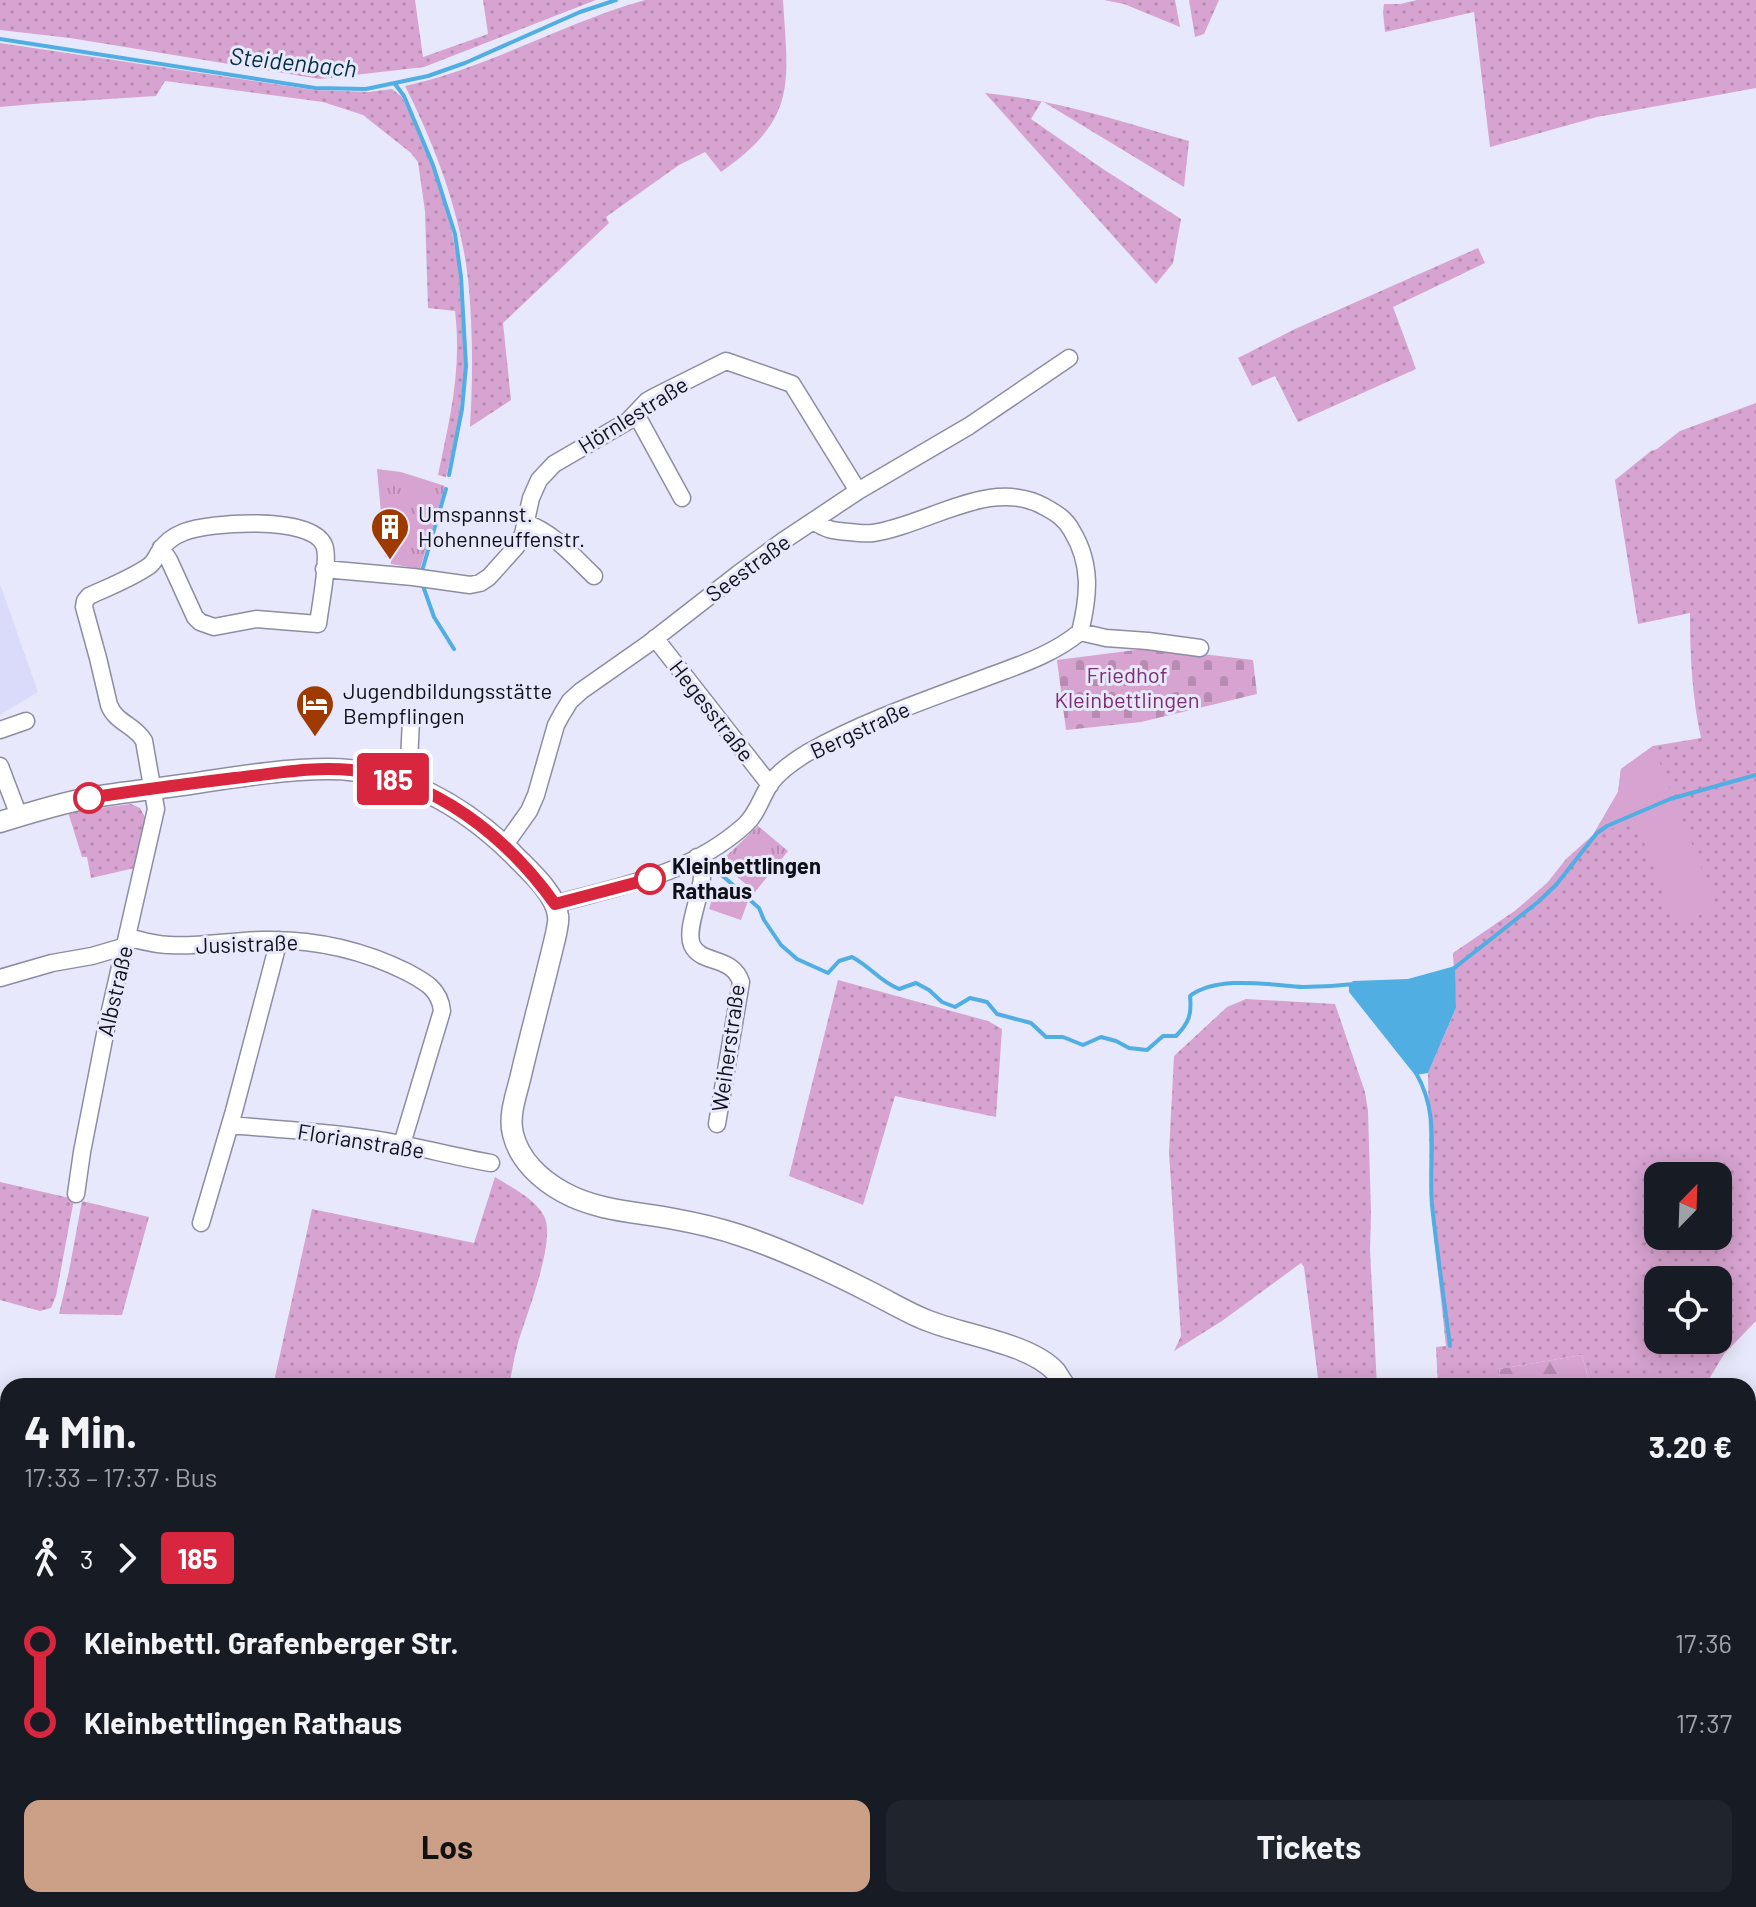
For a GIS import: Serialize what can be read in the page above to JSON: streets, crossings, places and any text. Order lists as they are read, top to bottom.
{
  "streets": {
    "street": [
      "Hörnlestraße",
      "Seestraße",
      "Hegesstraße",
      "Bergstraße",
      "Jusistraße",
      "Albstraße",
      "Weiherstraße",
      "Florianstraße"
    ]
  },
  "crossings": [
    ["Hörnlestraße", "Seestraße"],
    ["Hörnlestraße", "Albstraße"],
    ["Seestraße", "Hegesstraße"],
    ["Hegesstraße", "Bergstraße"],
    ["Bergstraße", "Weiherstraße"],
    ["Jusistraße", "Albstraße"],
    ["Jusistraße", "Florianstraße"]
  ],
  "water": ["Steidenbach"],
  "parks": ["Friedhof Kleinbettlingen"],
  "places": {
    "building": ["Umspannst. Hohenneuffenstr."],
    "hotel": ["Jugendbildungsstätte Bempflingen"],
    "other": ["Kleinbettlingen Rathaus"]
  },
  "lines": ["bus line 185"],
  "north": "top right",
  "page": {
    "on_map": "185",
    "heading": ["4 Min.", "17:33 – 17:37 · Bus", "3.20 €"],
    "legs": ["3", "185"],
    "list": [
      {
        "name": "Kleinbettl. Grafenberger Str.",
        "value": "17:36"
      },
      {
        "name": "Kleinbettlingen Rathaus",
        "value": "17:37"
      }
    ],
    "buttons": ["Los", "Tickets"]
  }
}
